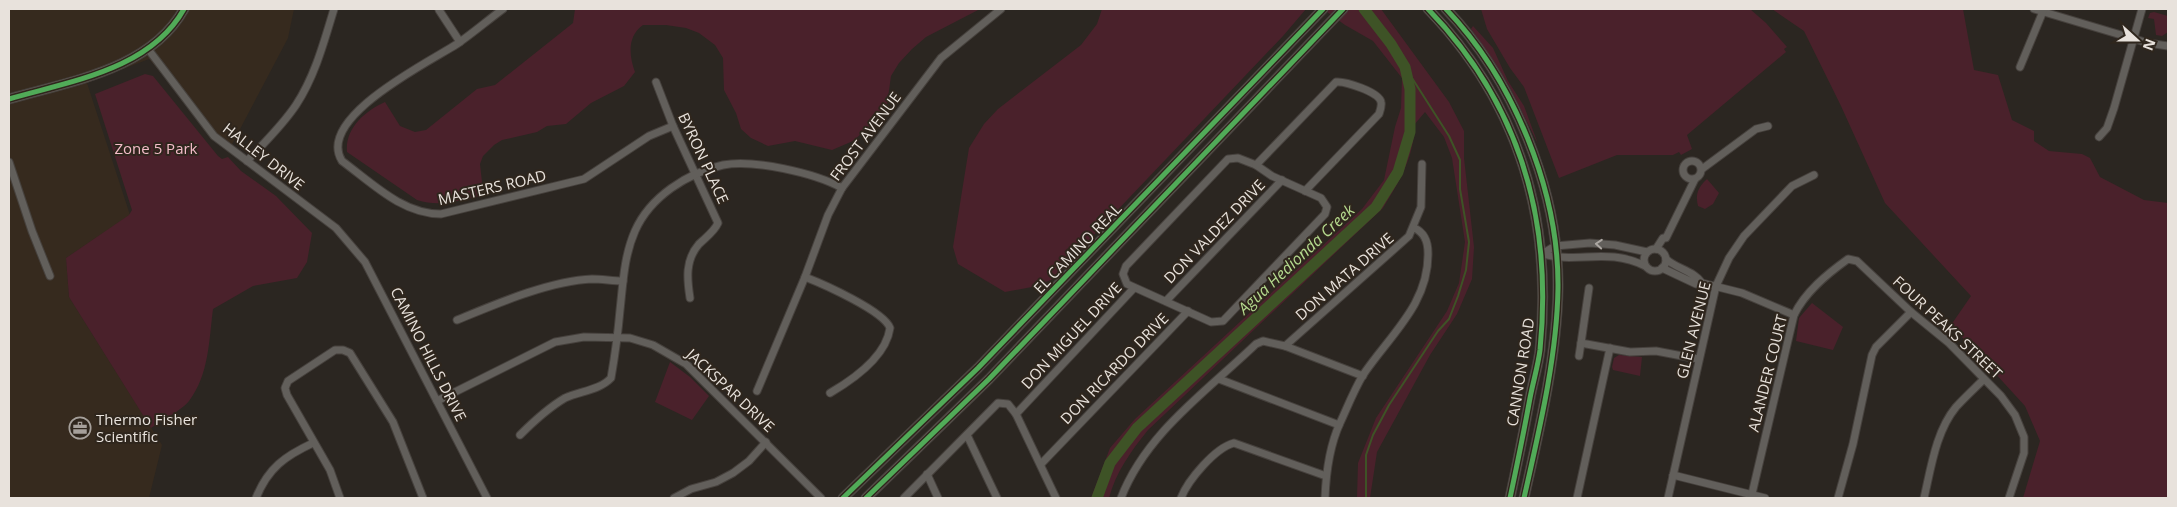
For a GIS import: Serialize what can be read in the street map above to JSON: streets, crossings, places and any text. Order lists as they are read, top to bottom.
{
  "streets": {
    "main road": ["EL CAMINO REAL", "CANNON ROAD"],
    "street": [
      "FROST AVENUE",
      "HALLEY DRIVE",
      "BYRON PLACE",
      "MASTERS ROAD",
      "DON VALDEZ DRIVE",
      "DON MATA DRIVE",
      "FOUR PEAKS STREET",
      "GLEN AVENUE",
      "DON MIGUEL DRIVE",
      "CAMINO HILLS DRIVE",
      "DON RICARDO DRIVE",
      "ALANDER COURT",
      "JACKSPAR DRIVE"
    ]
  },
  "crossings": [
    ["HALLEY DRIVE", "CAMINO HILLS DRIVE"],
    ["BYRON PLACE", "MASTERS ROAD"],
    ["DON VALDEZ DRIVE", "DON MIGUEL DRIVE"],
    ["FOUR PEAKS STREET", "ALANDER COURT"],
    ["DON MIGUEL DRIVE", "DON RICARDO DRIVE"],
    ["CAMINO HILLS DRIVE", "JACKSPAR DRIVE"]
  ],
  "water": ["Agua Hedionda Creek"],
  "parks": ["Zone 5 Park"],
  "places": {
    "office": ["Thermo Fisher Scientific"]
  },
  "north": "right"
}
